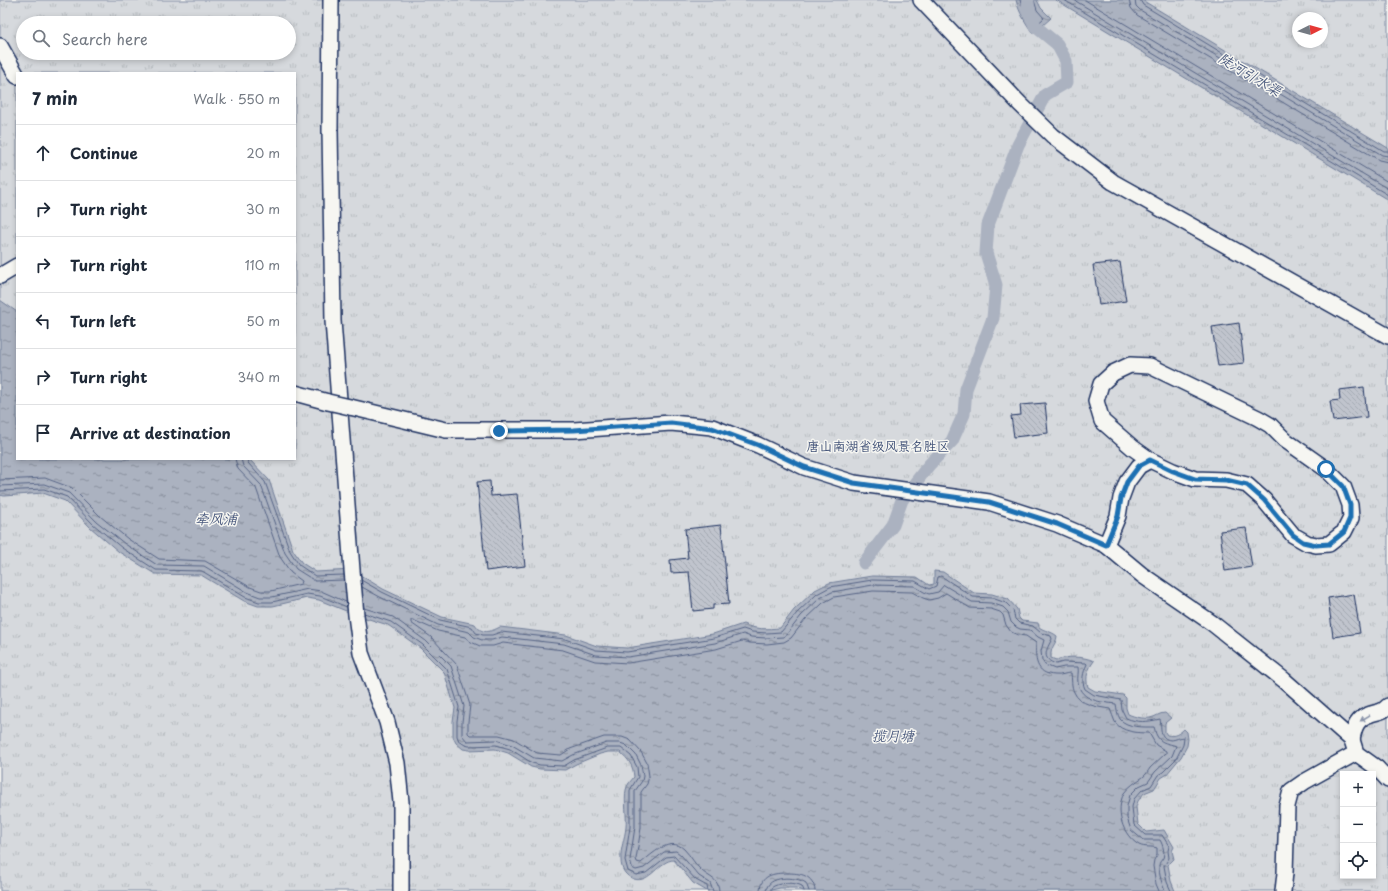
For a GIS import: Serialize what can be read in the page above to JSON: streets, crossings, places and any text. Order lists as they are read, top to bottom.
{
  "water": ["陡河引水渠", "牵风浦", "揽月塘"],
  "parks": ["唐山南湖省级风景名胜区"],
  "north": "right",
  "page": {
    "search": "Search here",
    "heading": ["7 min", "Walk · 550 m"],
    "list": [
      ["Continue", "20 m"],
      ["Turn right", "30 m"],
      ["Turn right", "110 m"],
      ["Turn left", "50 m"],
      ["Turn right", "340 m"],
      "Arrive at destination"
    ],
    "map_buttons": ["+", "−"]
  }
}
